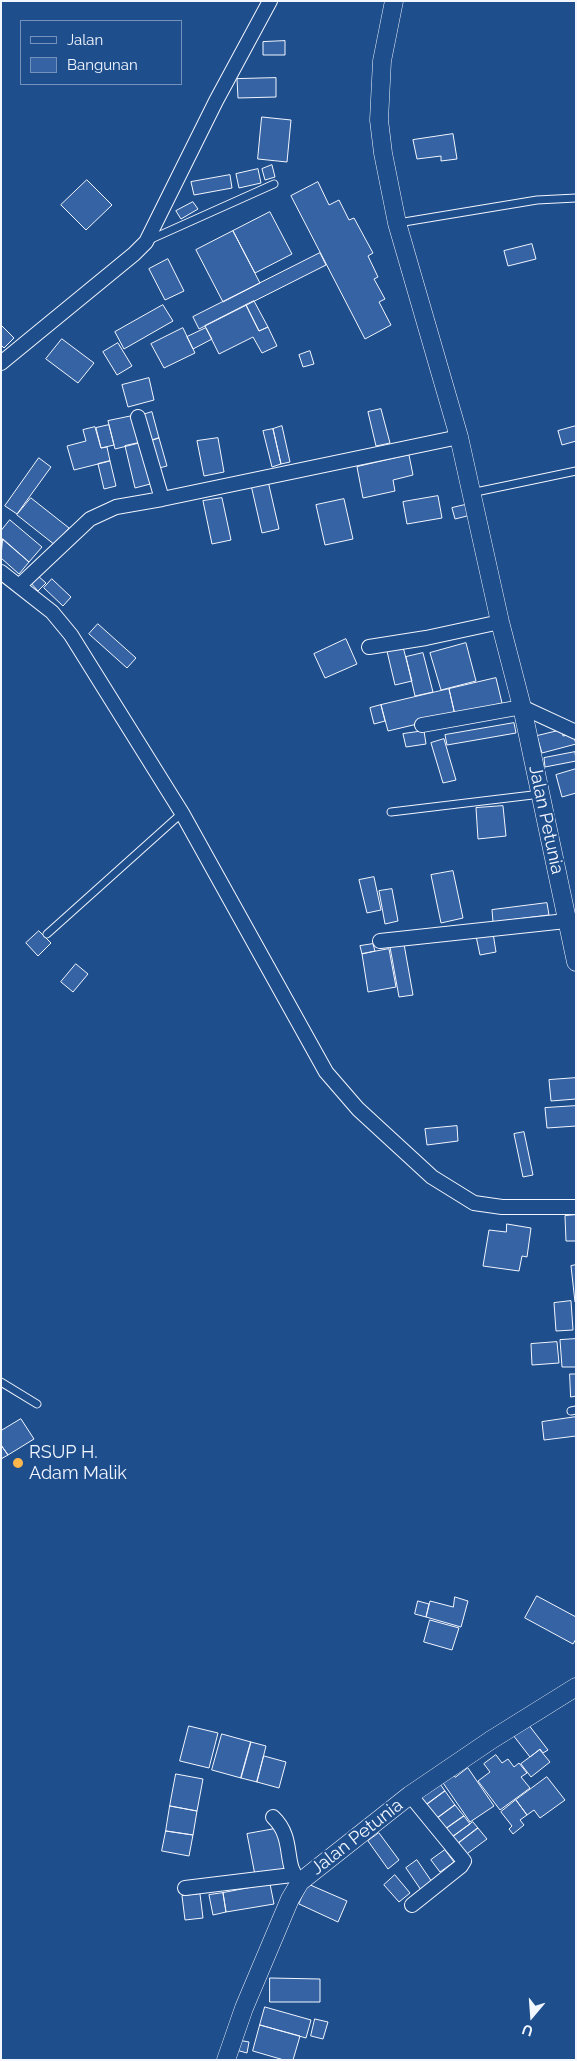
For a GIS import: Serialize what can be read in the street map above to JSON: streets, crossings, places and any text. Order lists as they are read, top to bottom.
{
  "streets": {
    "street": ["Jalan Petunia"]
  },
  "places": ["RSUP H. Adam Malik"],
  "legend": ["Jalan", "Bangunan"],
  "north": "bottom"
}
